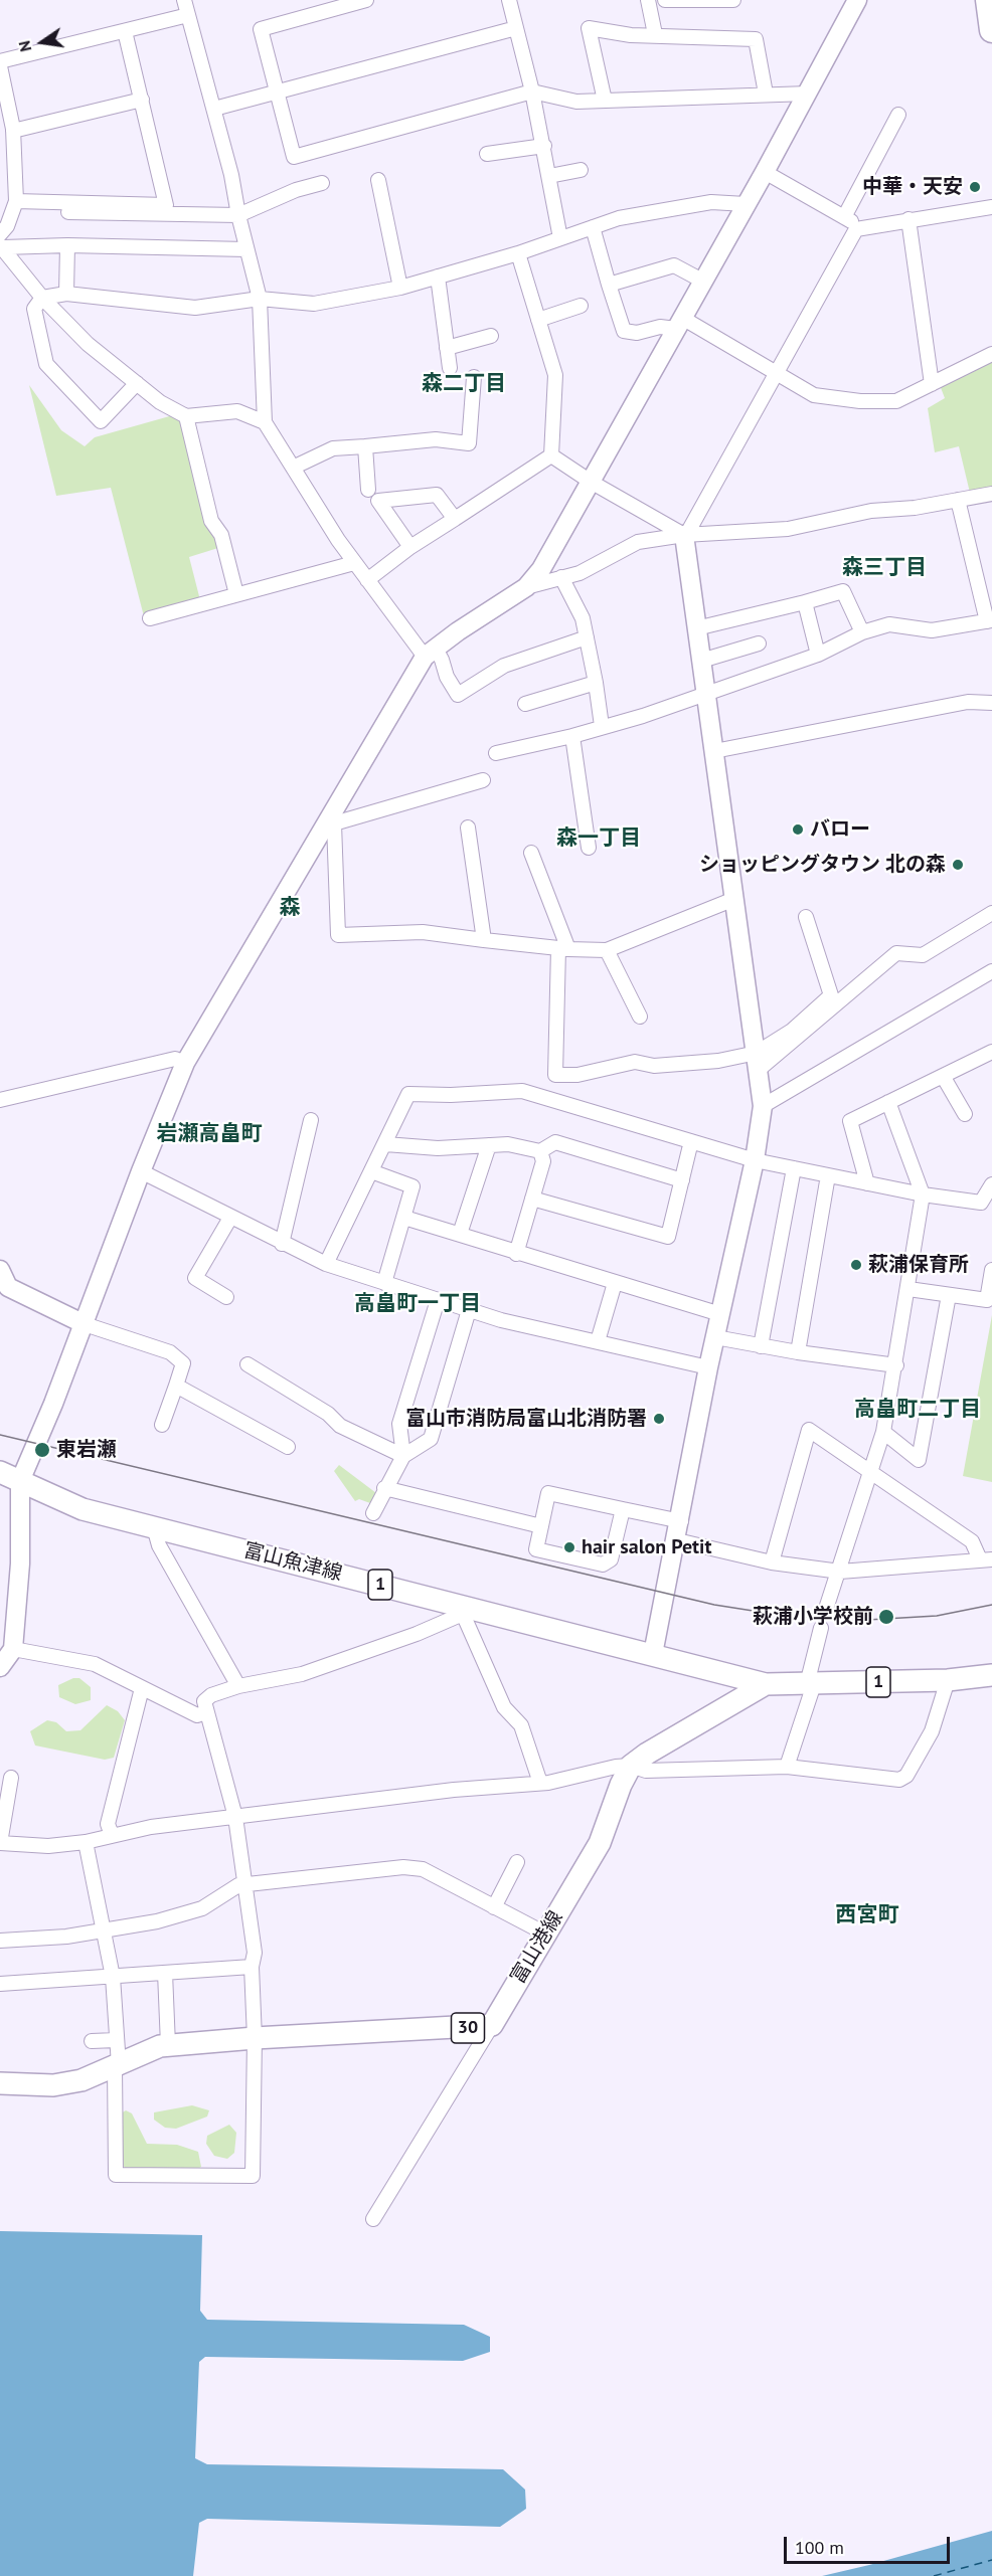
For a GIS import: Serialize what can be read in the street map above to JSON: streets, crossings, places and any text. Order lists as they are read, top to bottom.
{
  "streets": {
    "main road": [
      "富山魚津線",
      "1",
      "富山港線",
      "30"
    ]
  },
  "crossings": [
    ["富山魚津線", "1"],
    ["富山魚津線", "富山港線"],
    ["1", "富山港線"],
    ["富山港線", "30"]
  ],
  "districts": [
    "森二丁目",
    "森三丁目",
    "森一丁目",
    "森",
    "岩瀬高畠町",
    "高畠町一丁目",
    "高畠町二丁目",
    "西宮町"
  ],
  "places": [
    "中華・天安",
    "バロー",
    "ショッピングタウン 北の森",
    "萩浦保育所",
    "富山市消防局富山北消防署",
    "東岩瀬",
    "hair salon Petit",
    "萩浦小学校前"
  ],
  "scale_bar": "100 m",
  "north": "left"
}
